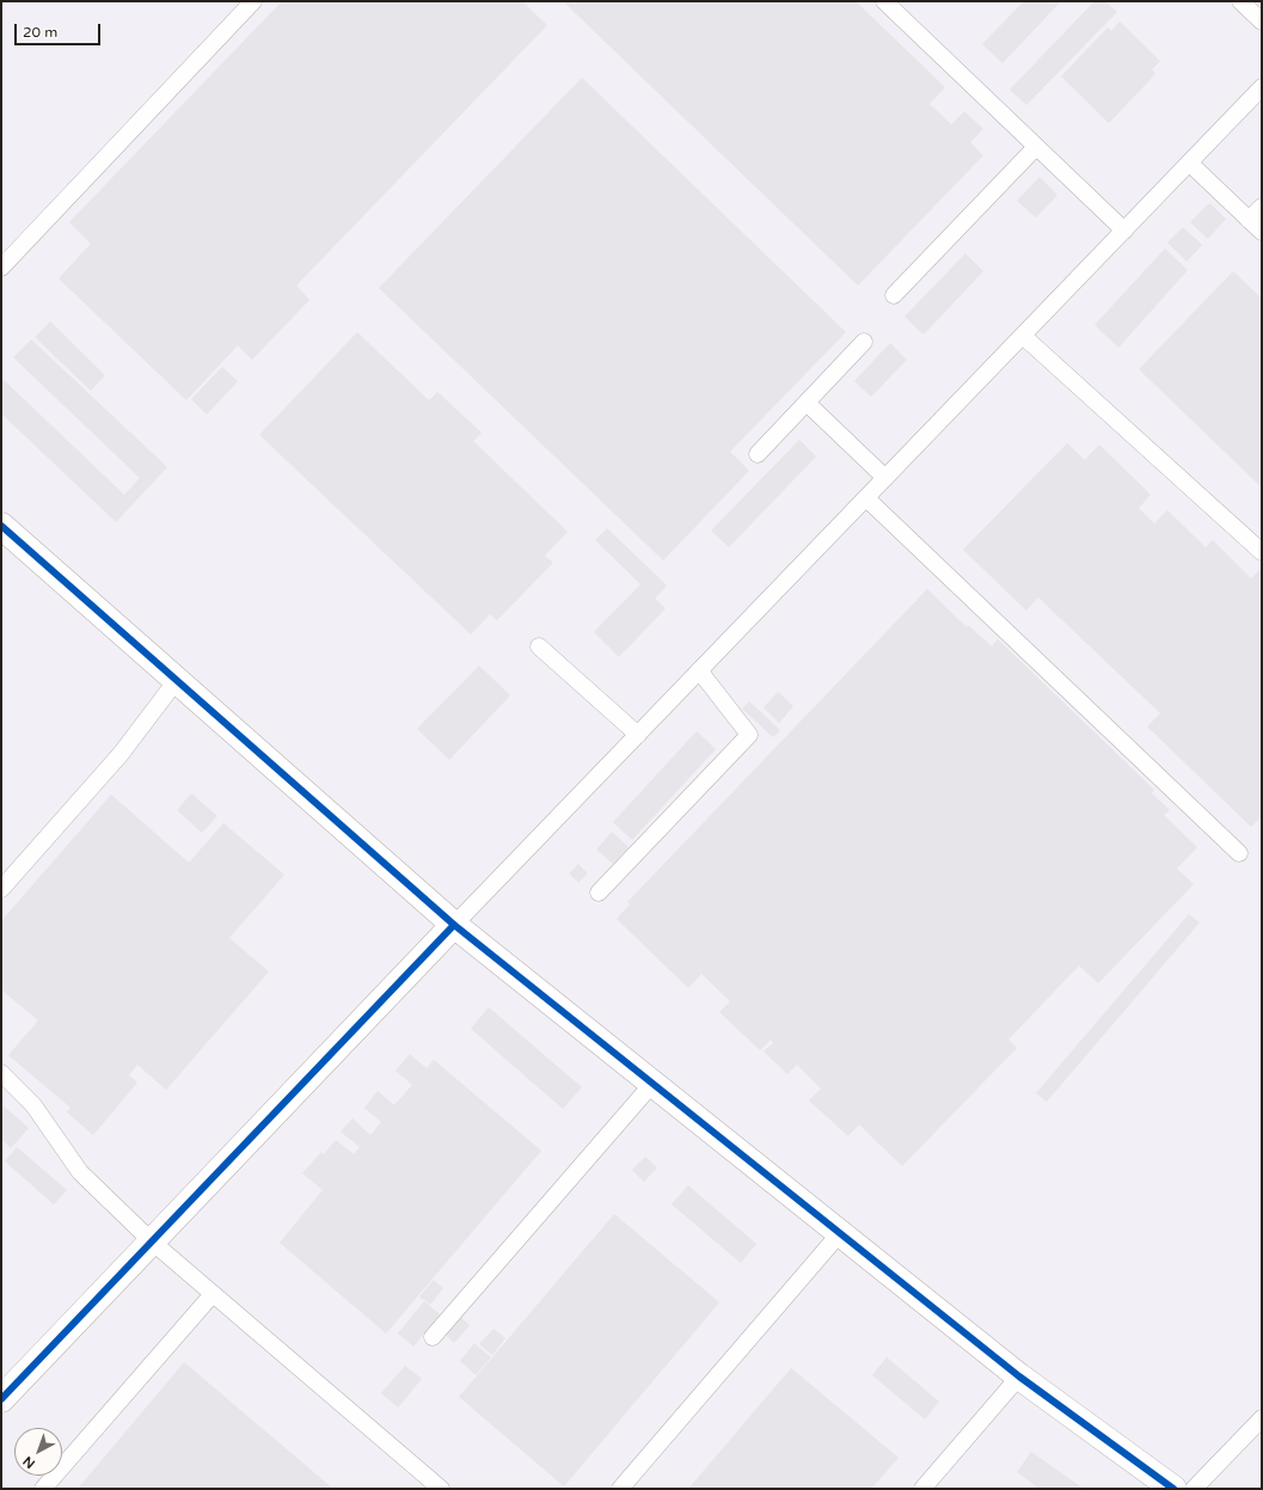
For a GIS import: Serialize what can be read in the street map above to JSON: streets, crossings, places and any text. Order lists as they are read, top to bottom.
{
  "scale_bar": "20 m",
  "north": "bottom left"
}
